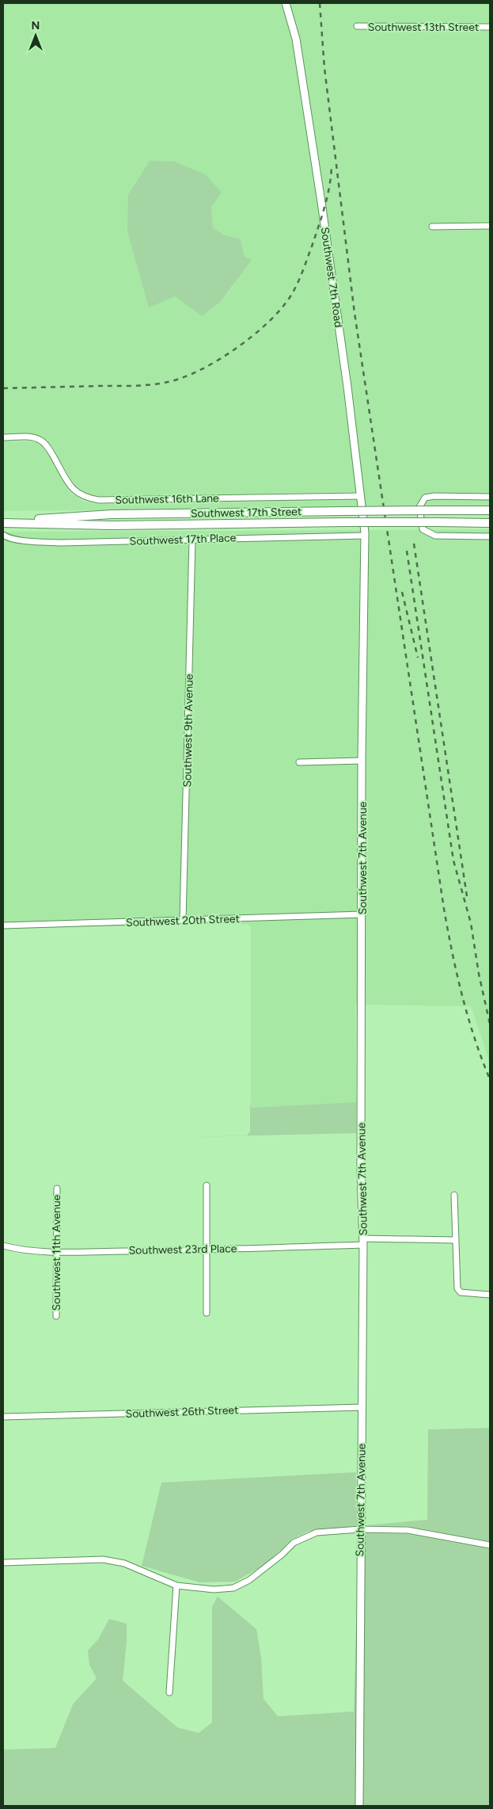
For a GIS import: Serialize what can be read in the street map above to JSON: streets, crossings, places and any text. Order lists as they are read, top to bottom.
{
  "streets": {
    "main road": ["Southwest 17th Street"],
    "street": [
      "Southwest 13th Street",
      "Southwest 7th Road",
      "Southwest 16th Lane",
      "Southwest 17th Place",
      "Southwest 9th Avenue",
      "Southwest 7th Avenue",
      "Southwest 20th Street",
      "Southwest 23rd Place",
      "Southwest 11th Avenue",
      "Southwest 26th Street"
    ]
  },
  "crossings": [
    ["Southwest 7th Road", "Southwest 16th Lane"],
    ["Southwest 7th Road", "Southwest 17th Place"],
    ["Southwest 7th Road", "Southwest 7th Avenue"],
    ["Southwest 17th Place", "Southwest 9th Avenue"],
    ["Southwest 9th Avenue", "Southwest 20th Street"],
    ["Southwest 7th Avenue", "Southwest 20th Street"],
    ["Southwest 7th Avenue", "Southwest 23rd Place"],
    ["Southwest 7th Avenue", "Southwest 26th Street"],
    ["Southwest 23rd Place", "Southwest 11th Avenue"]
  ],
  "north": "top"
}
